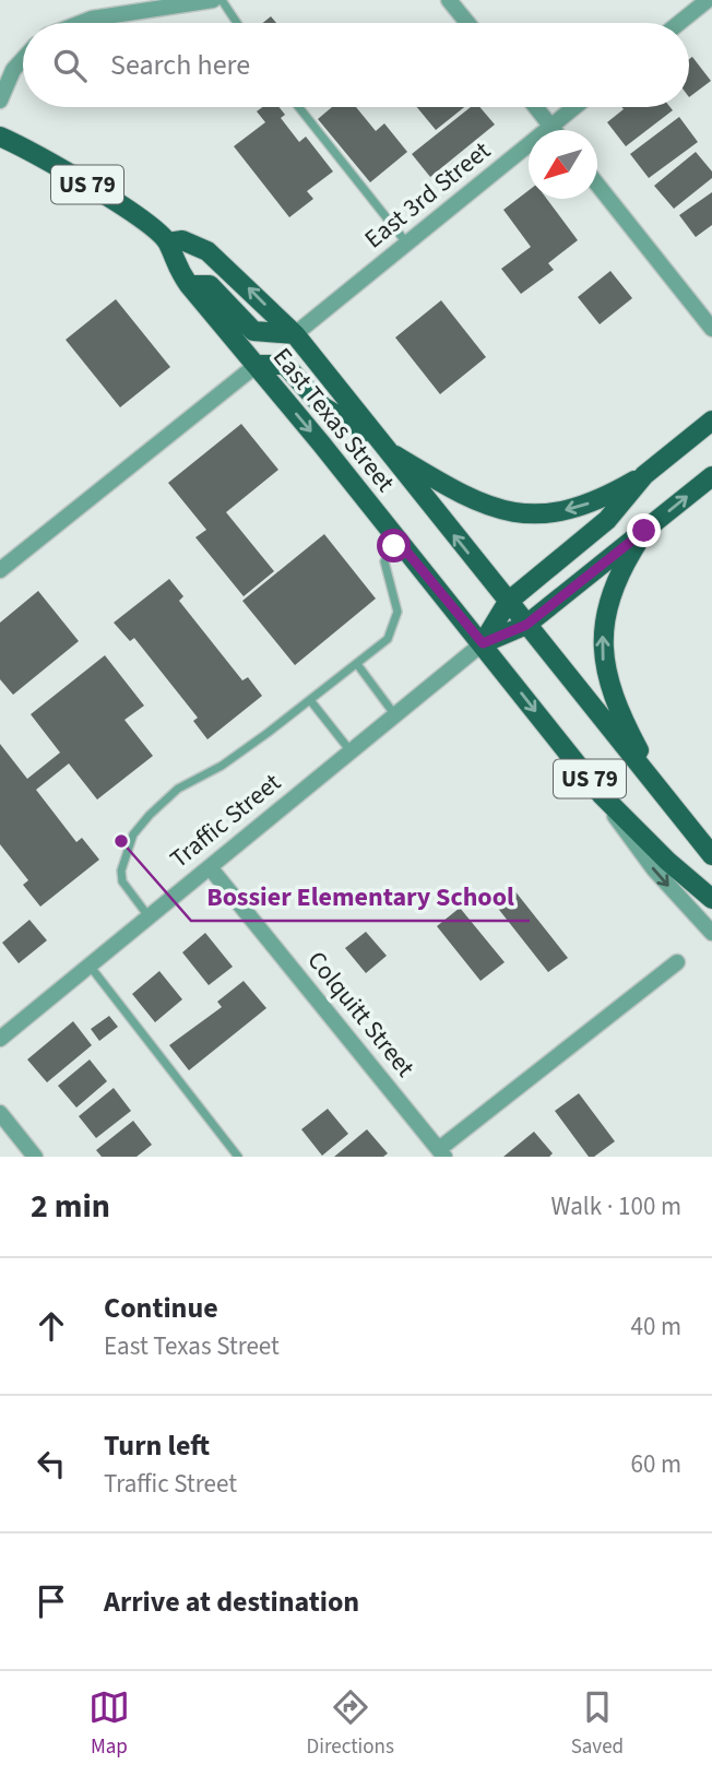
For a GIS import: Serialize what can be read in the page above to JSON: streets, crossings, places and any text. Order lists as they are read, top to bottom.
{
  "streets": {
    "main road": ["US 79", "East Texas Street", "Traffic Street"],
    "street": ["East 3rd Street", "Colquitt Street"]
  },
  "crossings": [
    ["East 3rd Street", "East Texas Street"],
    ["East Texas Street", "Traffic Street"],
    ["Traffic Street", "Colquitt Street"]
  ],
  "places": ["Bossier Elementary School"],
  "north": "bottom left",
  "page": {
    "search": "Search here",
    "heading": ["2 min", "Walk · 100 m"],
    "list": [
      ["Continue", "East Texas Street", "40 m"],
      ["Turn left", "Traffic Street", "60 m"],
      "Arrive at destination"
    ],
    "nav": ["Map", "Directions", "Saved"]
  }
}
